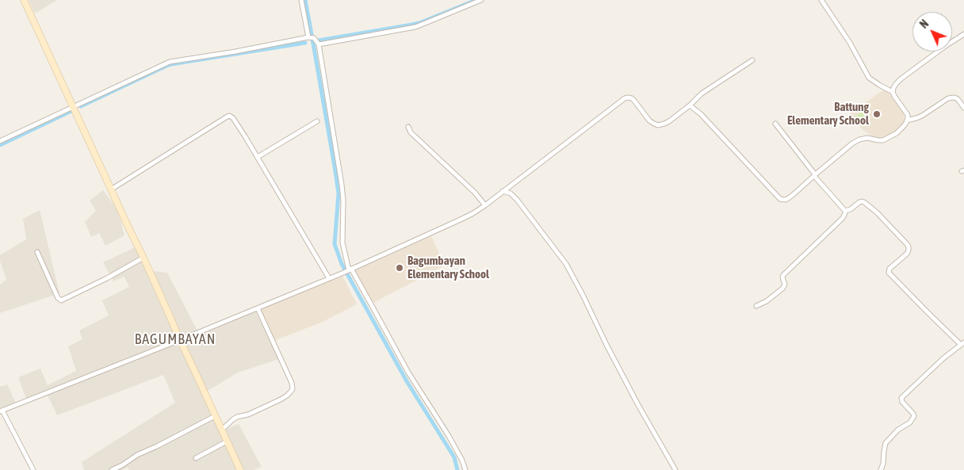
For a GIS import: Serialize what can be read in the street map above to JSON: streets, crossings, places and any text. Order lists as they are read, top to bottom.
{
  "districts": ["BAGUMBAYAN"],
  "places": ["Battung Elementary School", "Bagumbayan Elementary School"],
  "north": "top left"
}
